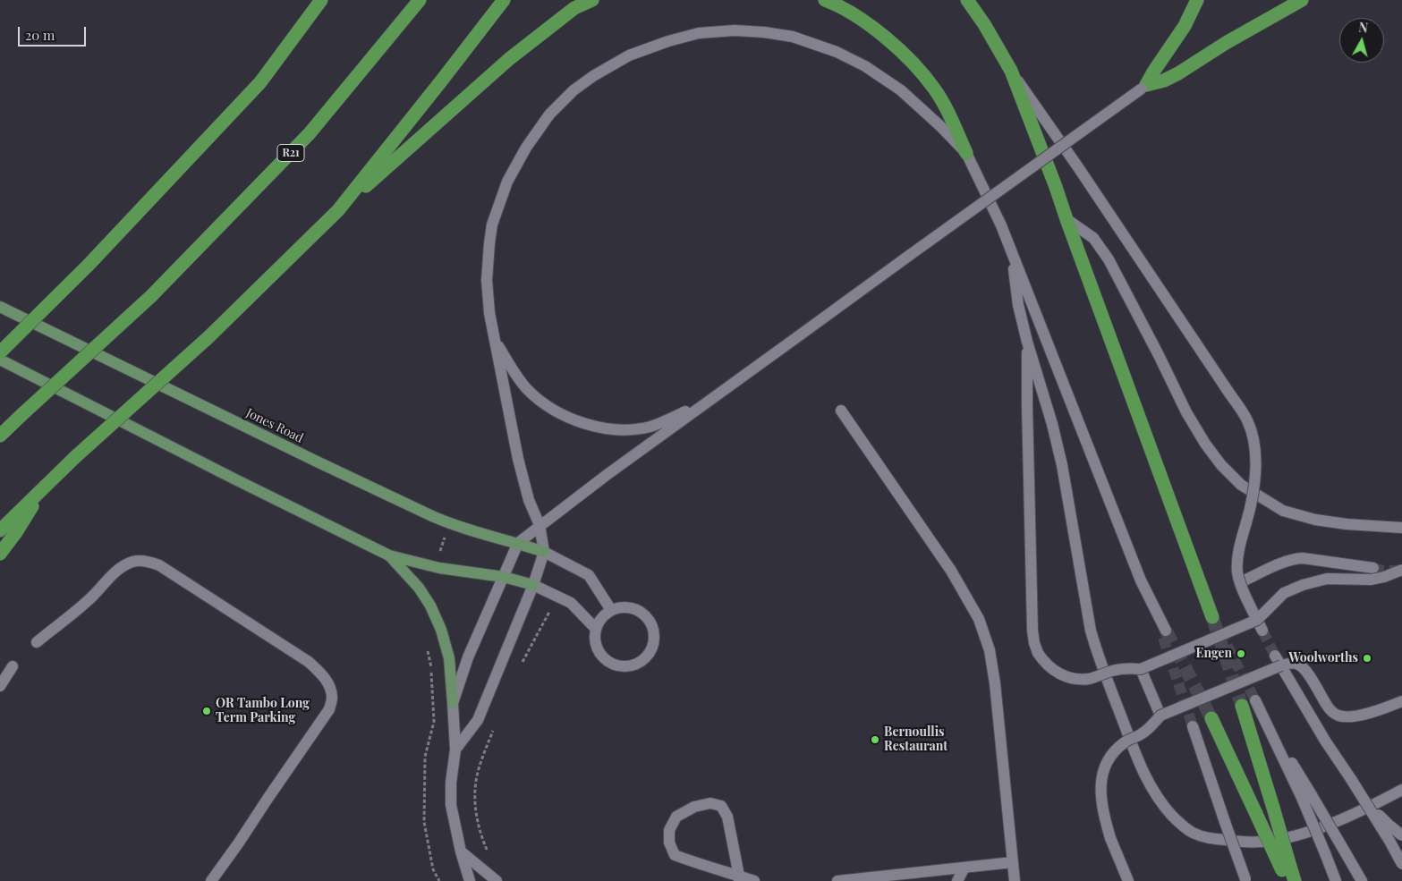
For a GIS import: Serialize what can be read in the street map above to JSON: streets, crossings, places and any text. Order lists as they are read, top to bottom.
{
  "streets": {
    "highway": ["R21"],
    "main road": ["Jones Road"]
  },
  "places": [
    "Engen",
    "Woolworths",
    "OR Tambo Long Term Parking",
    "Bernoullis Restaurant"
  ],
  "scale_bar": "20 m",
  "north": "top"
}
